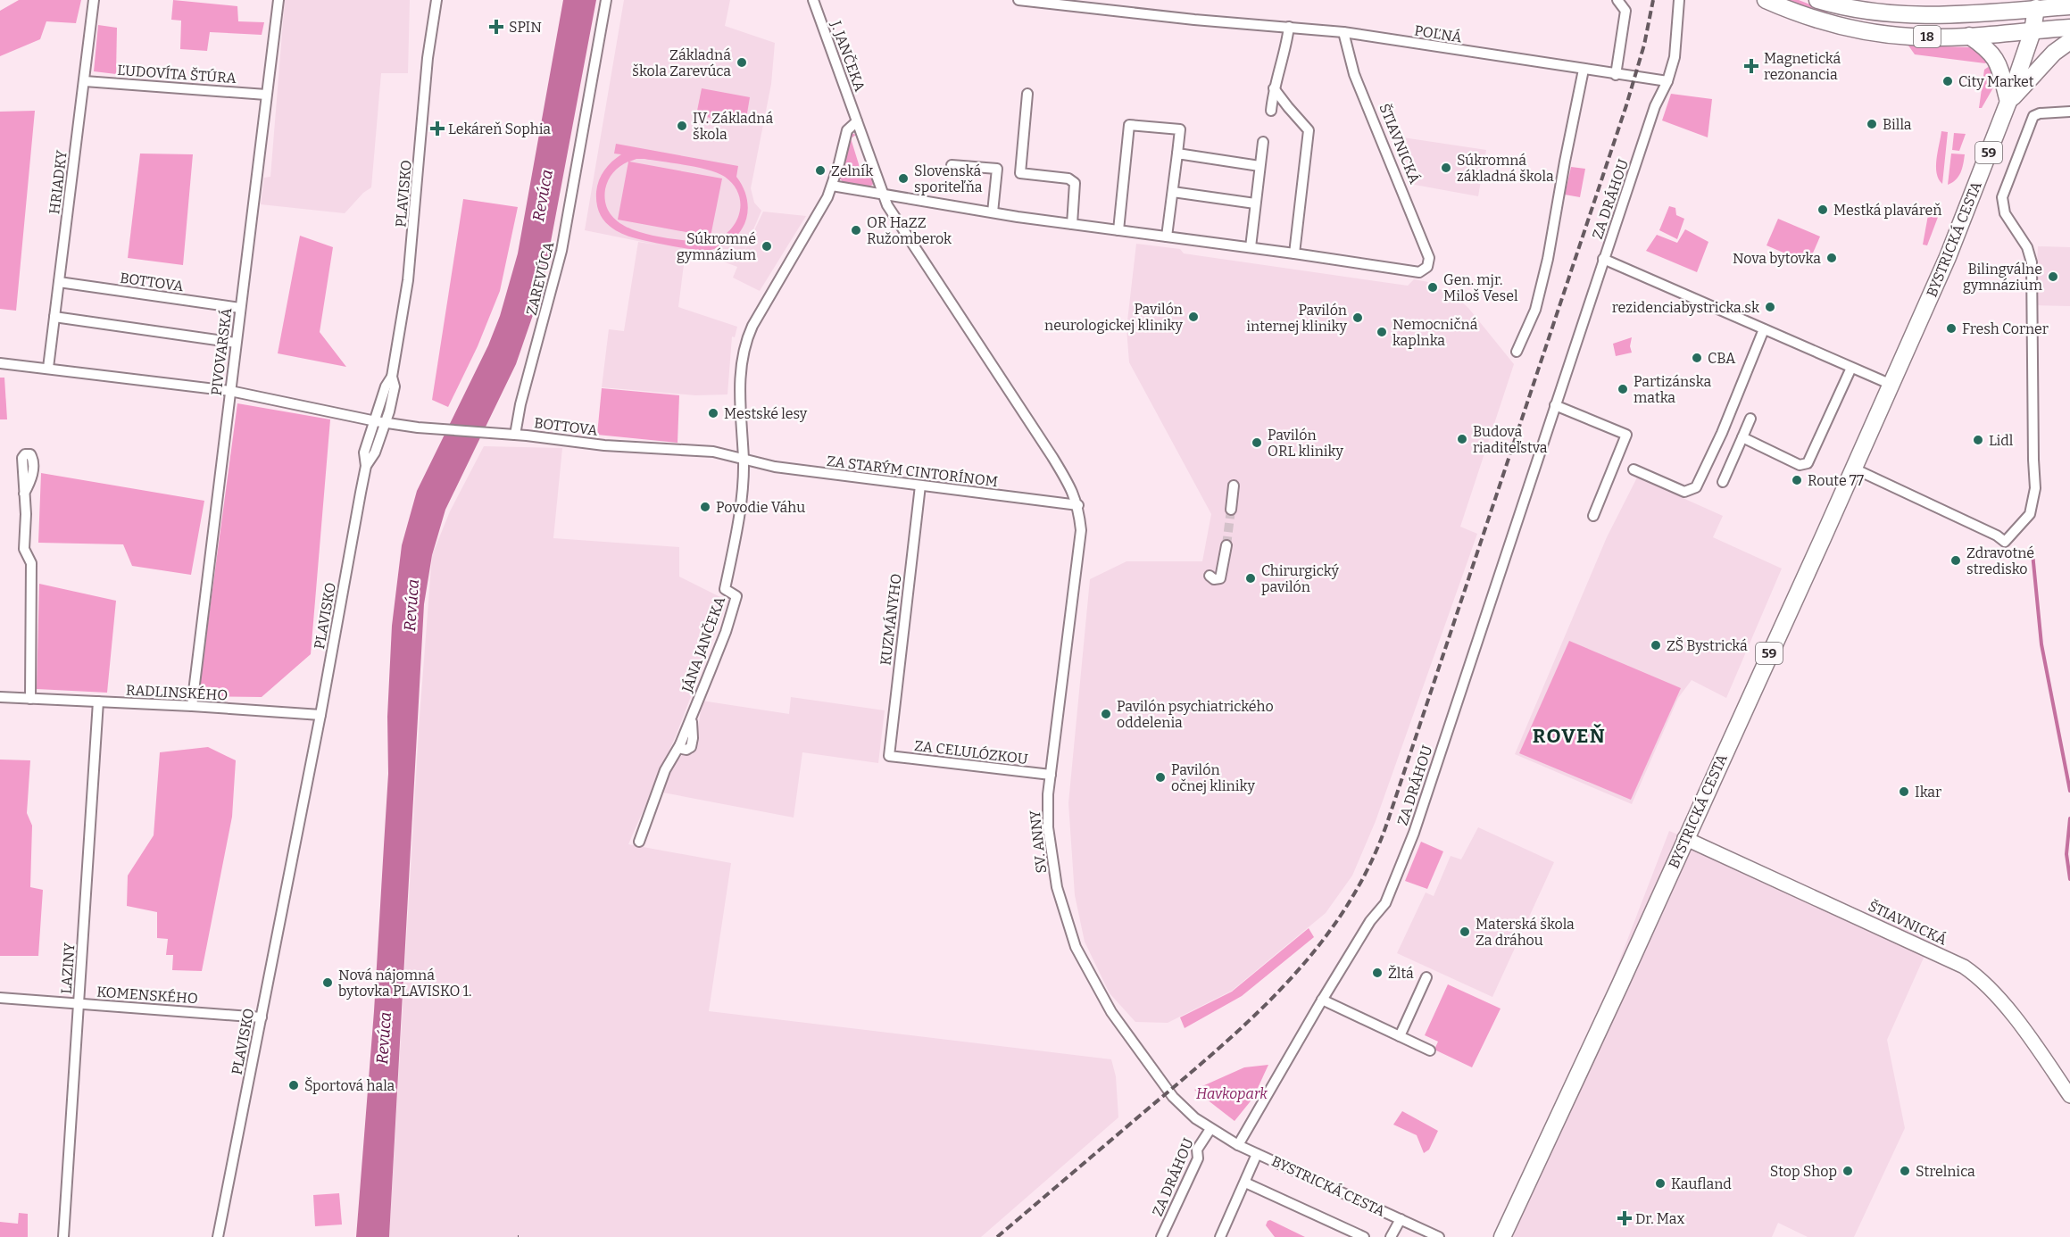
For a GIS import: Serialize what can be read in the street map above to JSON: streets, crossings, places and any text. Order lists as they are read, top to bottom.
{
  "streets": {
    "main road": ["18", "59", "BYSTRICKÁ CESTA"],
    "street": [
      "POĽNÁ",
      "J. JANČEKA",
      "ĽUDOVÍTA ŠTÚRA",
      "ŠTIAVNICKÁ",
      "HRIADKY",
      "PLAVISKO",
      "ZA DRÁHOU",
      "ZAREVÚCA",
      "BOTTOVA",
      "PIVOVARSKÁ",
      "ZA STARÝM CINTORÍNOM",
      "KUZMÁNYHO",
      "JÁNA JANČEKA",
      "RADLINSKÉHO",
      "ZA CELULÓZKOU",
      "SV. ANNY",
      "LAZINY",
      "KOMENSKÉHO"
    ]
  },
  "crossings": [
    ["POĽNÁ", "ŠTIAVNICKÁ"],
    ["POĽNÁ", "ZA DRÁHOU"],
    ["18", "BYSTRICKÁ CESTA"],
    ["J. JANČEKA", "ZA STARÝM CINTORÍNOM"],
    ["J. JANČEKA", "SV. ANNY"],
    ["ĽUDOVÍTA ŠTÚRA", "HRIADKY"],
    ["ĽUDOVÍTA ŠTÚRA", "PIVOVARSKÁ"],
    ["ŠTIAVNICKÁ", "BYSTRICKÁ CESTA"],
    ["HRIADKY", "BOTTOVA"],
    ["PLAVISKO", "BOTTOVA"],
    ["PLAVISKO", "RADLINSKÉHO"],
    ["PLAVISKO", "KOMENSKÉHO"],
    ["ZA DRÁHOU", "BYSTRICKÁ CESTA"],
    ["ZA DRÁHOU", "SV. ANNY"],
    ["BYSTRICKÁ CESTA", "SV. ANNY"],
    ["ZAREVÚCA", "BOTTOVA"],
    ["BOTTOVA", "PIVOVARSKÁ"],
    ["BOTTOVA", "ZA STARÝM CINTORÍNOM"],
    ["BOTTOVA", "JÁNA JANČEKA"],
    ["PIVOVARSKÁ", "RADLINSKÉHO"],
    ["ZA STARÝM CINTORÍNOM", "KUZMÁNYHO"],
    ["ZA STARÝM CINTORÍNOM", "JÁNA JANČEKA"],
    ["ZA STARÝM CINTORÍNOM", "SV. ANNY"],
    ["KUZMÁNYHO", "ZA CELULÓZKOU"],
    ["RADLINSKÉHO", "LAZINY"],
    ["ZA CELULÓZKOU", "SV. ANNY"],
    ["LAZINY", "KOMENSKÉHO"]
  ],
  "districts": ["ROVEŇ"],
  "water": ["Revúca"],
  "parks": ["Havkopark"],
  "places": {
    "health": [
      "SPIN",
      "Magnetická rezonancia",
      "Lekáreň Sophia",
      "Dr. Max"
    ],
    "other": [
      "Základná škola Zarevúca",
      "City Market",
      "Billa",
      "IV. Základná škola",
      "Súkromná základná škola",
      "Zelník",
      "Slovenská sporiteľňa",
      "Mestká plaváreň",
      "OR HaZZ Ružomberok",
      "Súkromné gymnázium",
      "Nova bytovka",
      "Bilingválne gymnázium",
      "Gen. mjr. Miloš Vesel",
      "rezidenciabystricka.sk",
      "Pavilón neurologickej kliniky",
      "Pavilón internej kliniky",
      "Fresh Corner",
      "Nemocničná kaplnka",
      "CBA",
      "Partizánska matka",
      "Mestské lesy",
      "Budova riaditeľstva",
      "Lidl",
      "Pavilón ORL kliniky",
      "Route 77",
      "Povodie Váhu",
      "Zdravotné stredisko",
      "Chirurgický pavilón",
      "ZŠ Bystrická",
      "Pavilón psychiatrického oddelenia",
      "Pavilón očnej kliniky",
      "Ikar",
      "Materská škola Za dráhou",
      "Žltá",
      "Nová nájomná bytovka PLAVISKO 1.",
      "Športová hala",
      "Stop Shop",
      "Strelnica",
      "Kaufland"
    ]
  }
}
